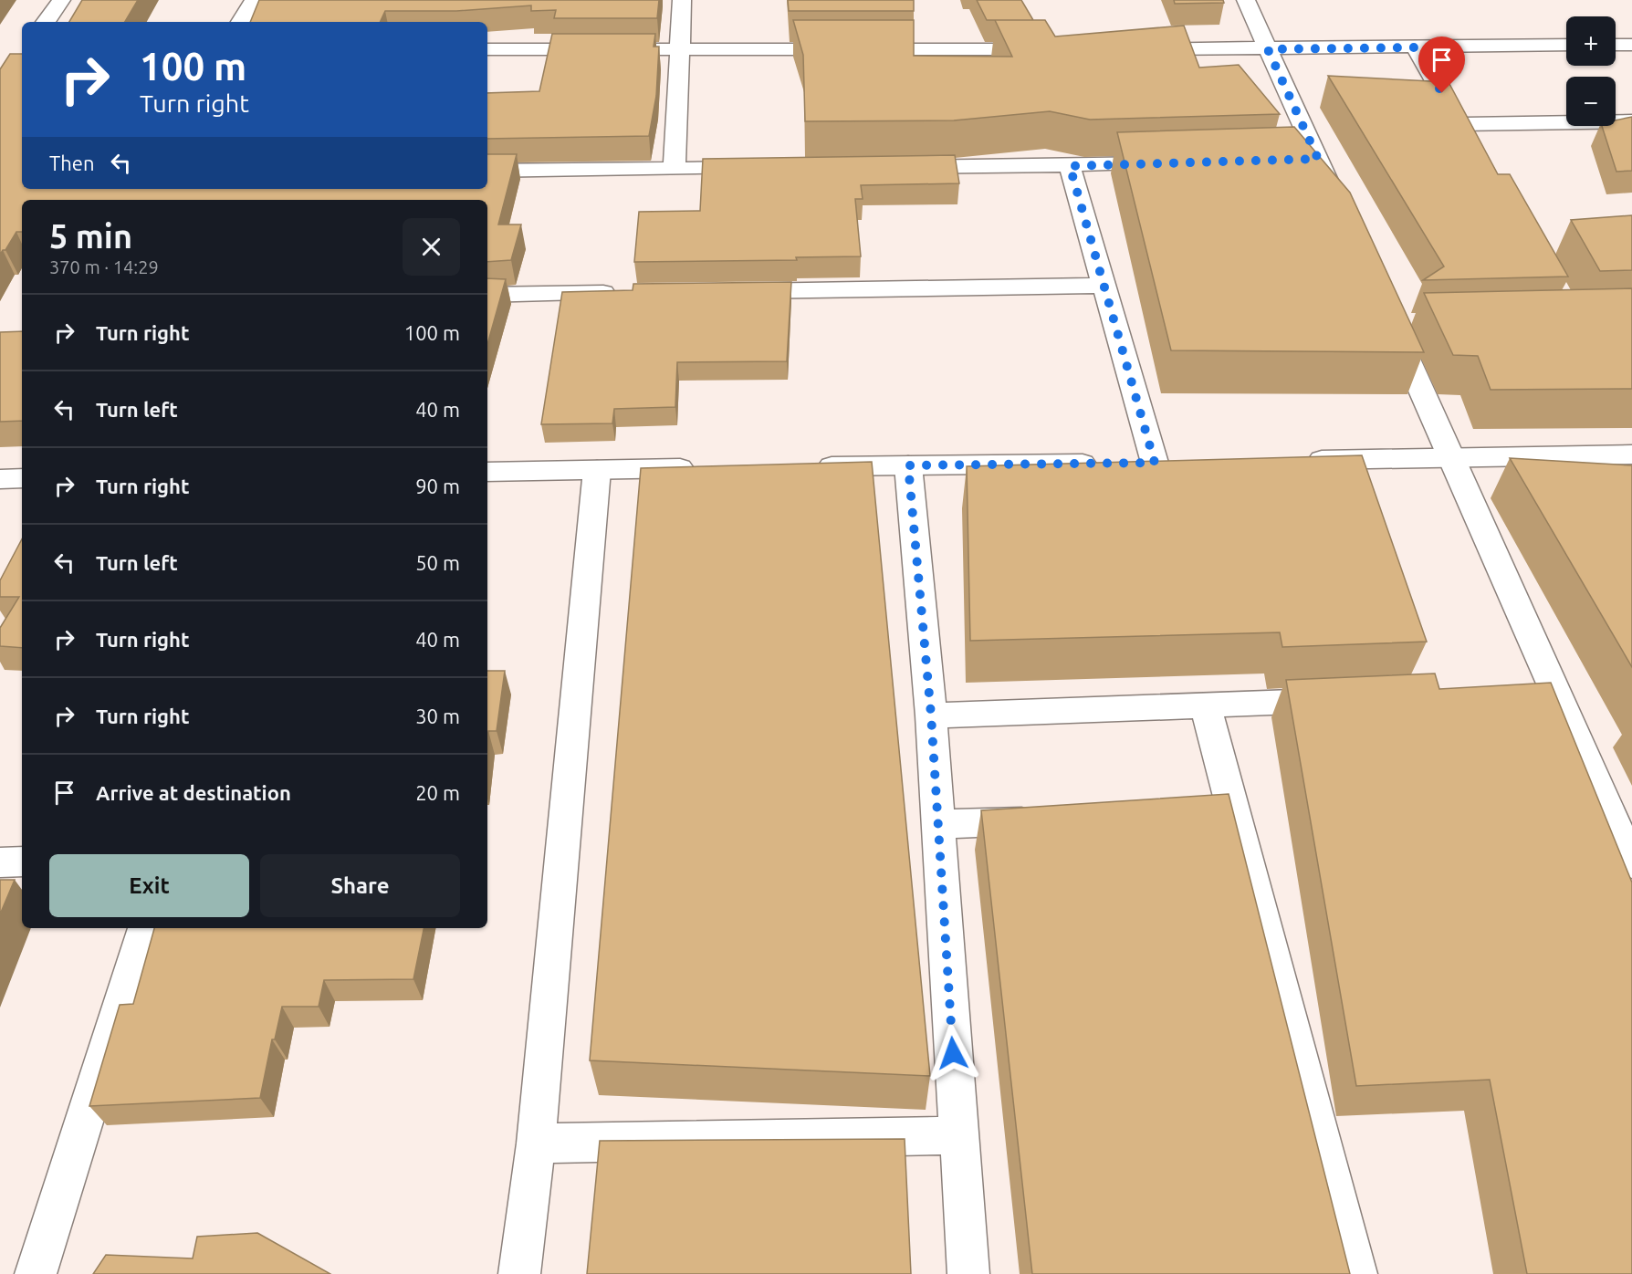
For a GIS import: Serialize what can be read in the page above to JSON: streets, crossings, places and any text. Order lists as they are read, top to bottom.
{
  "page": {
    "map_buttons": ["+", "−"],
    "turn": ["100 m", "Turn right"],
    "then": "Then",
    "heading": ["5 min", "370 m · 14:29"],
    "list": [
      {
        "name": "Turn right",
        "value": "100 m"
      },
      {
        "name": "Turn left",
        "value": "40 m"
      },
      {
        "name": "Turn right",
        "value": "90 m"
      },
      {
        "name": "Turn left",
        "value": "50 m"
      },
      {
        "name": "Turn right",
        "value": "40 m"
      },
      {
        "name": "Turn right",
        "value": "30 m"
      },
      {
        "name": "Arrive at destination",
        "value": "20 m"
      }
    ],
    "buttons": ["Exit", "Share"]
  }
}
